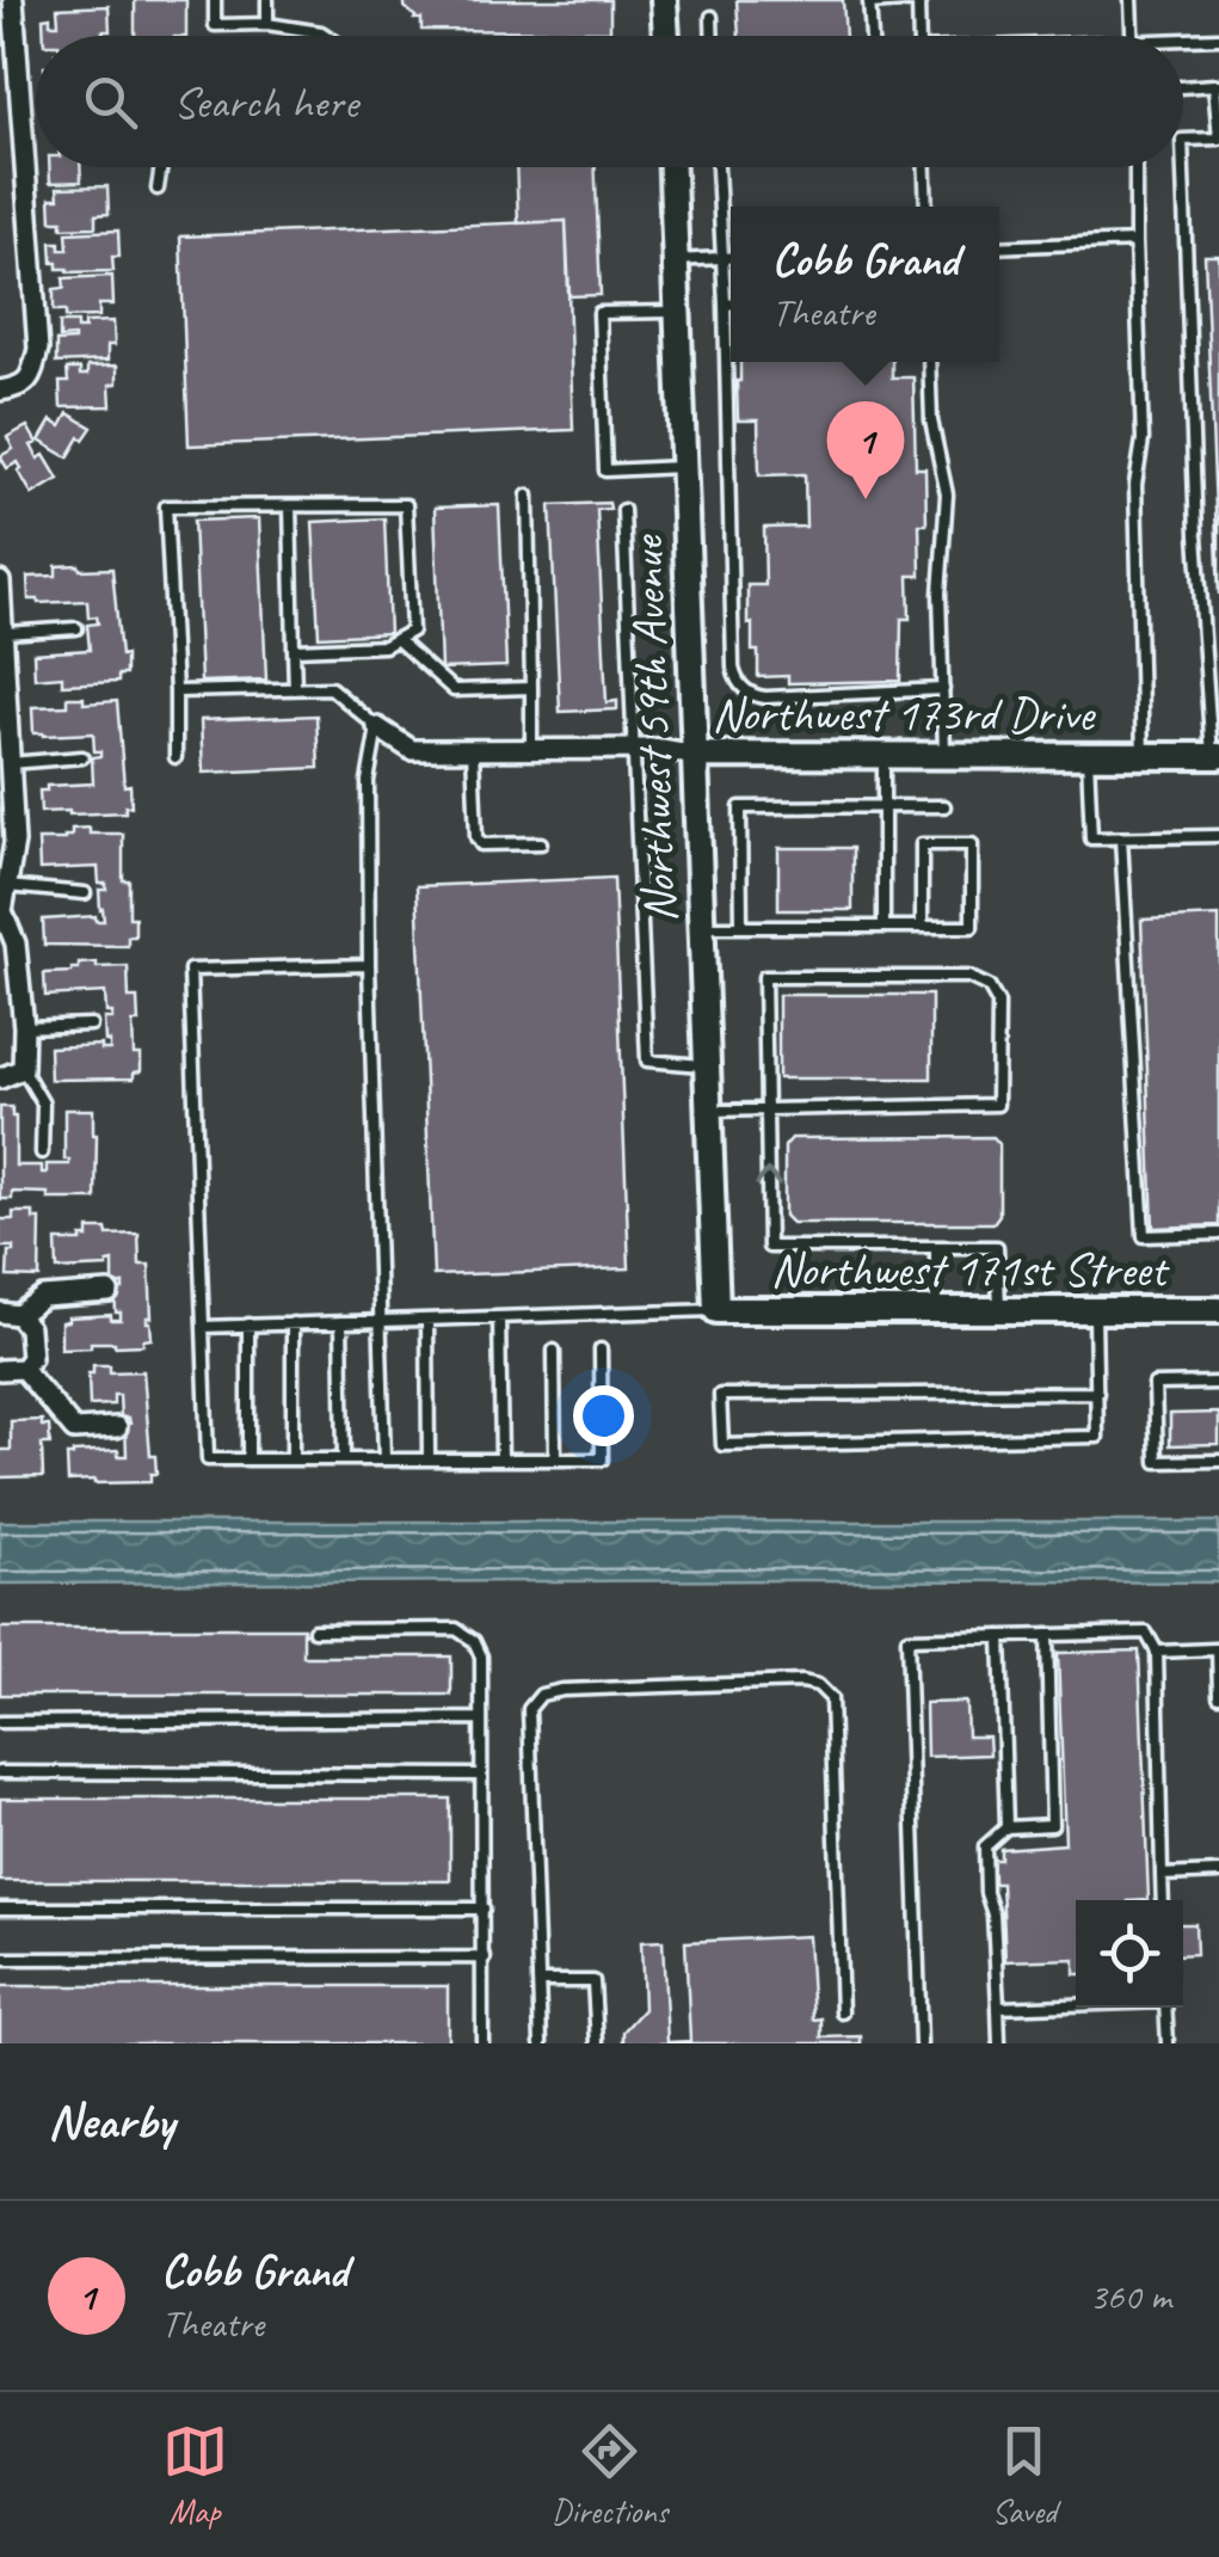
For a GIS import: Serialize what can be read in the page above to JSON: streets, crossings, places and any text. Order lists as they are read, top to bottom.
{
  "streets": {
    "street": ["Northwest 173rd Drive", "Northwest 59th Avenue", "Northwest 171st Street"]
  },
  "crossings": [
    ["Northwest 173rd Drive", "Northwest 59th Avenue"],
    ["Northwest 59th Avenue", "Northwest 171st Street"]
  ],
  "page": {
    "search": "Search here",
    "popup": ["Cobb Grand", "Theatre"],
    "pins": "1",
    "heading": "Nearby",
    "list": [
      {
        "mark": "1",
        "name": "Cobb Grand",
        "note": "Theatre",
        "value": "360 m"
      }
    ],
    "nav": ["Map", "Directions", "Saved"]
  }
}
